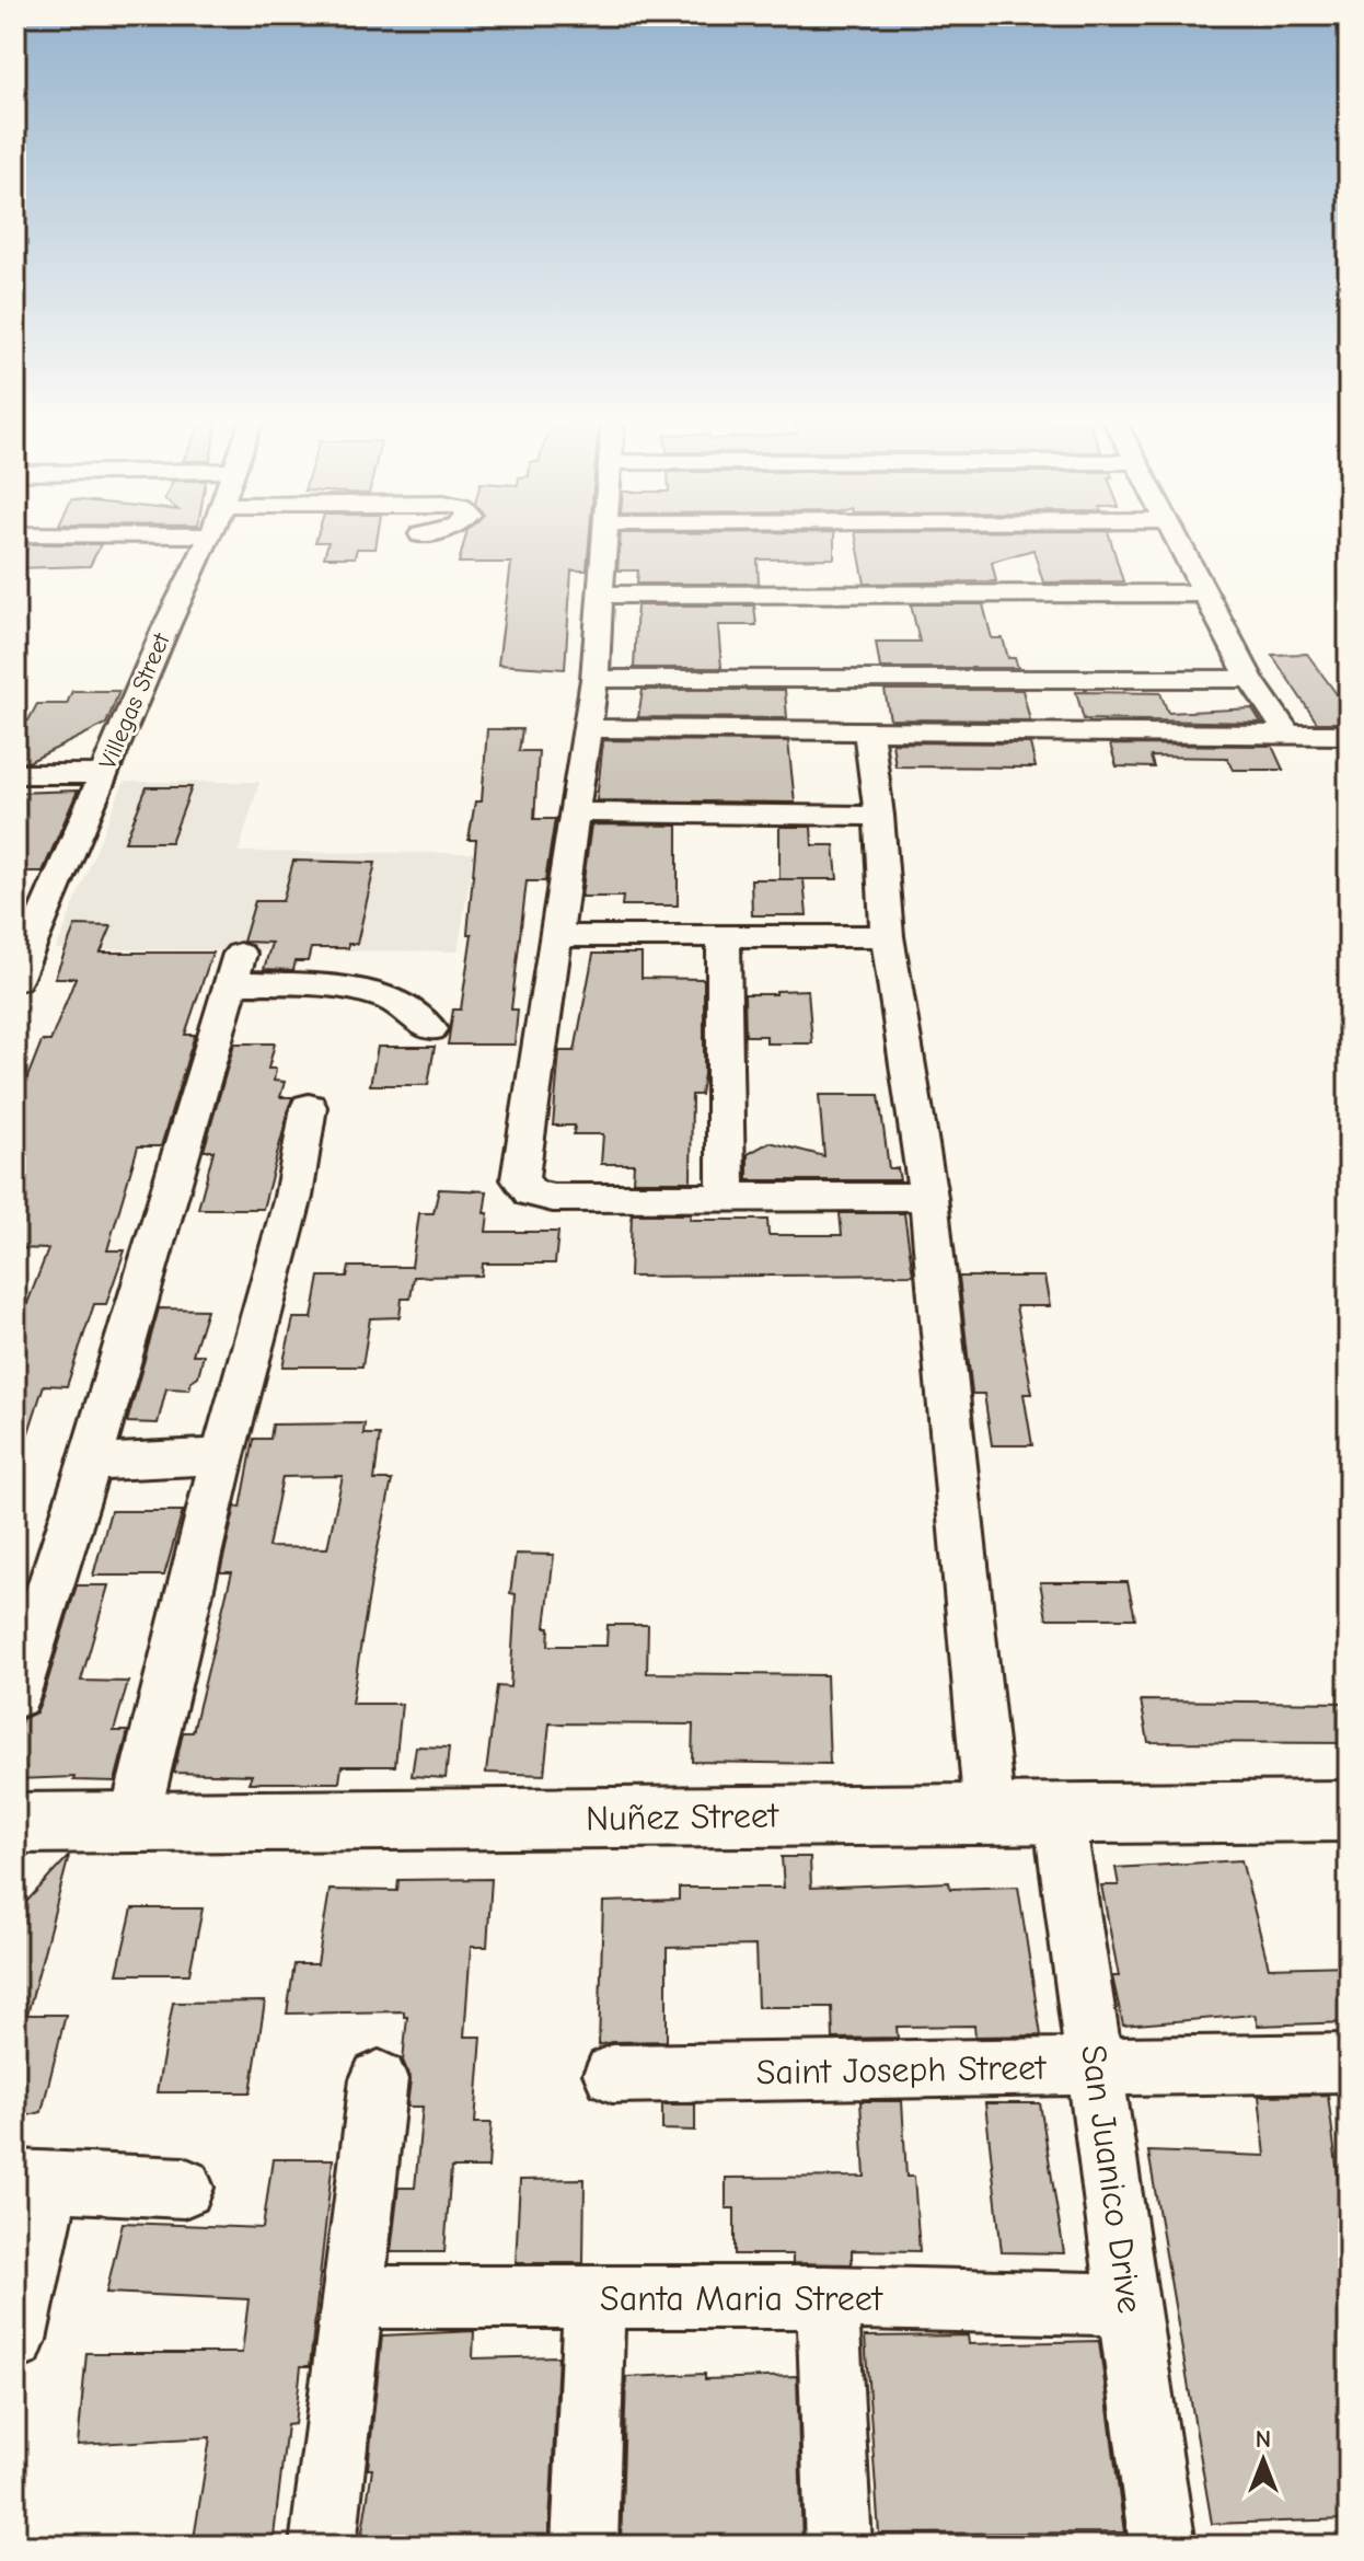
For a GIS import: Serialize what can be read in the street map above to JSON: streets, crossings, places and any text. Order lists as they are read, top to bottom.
{
  "streets": {
    "street": [
      "Villegas Street",
      "Nuñez Street",
      "Saint Joseph Street",
      "San Juanico Drive",
      "Santa Maria Street"
    ]
  },
  "crossings": [
    ["Nuñez Street", "San Juanico Drive"],
    ["Saint Joseph Street", "San Juanico Drive"],
    ["San Juanico Drive", "Santa Maria Street"]
  ],
  "north": "top"
}
